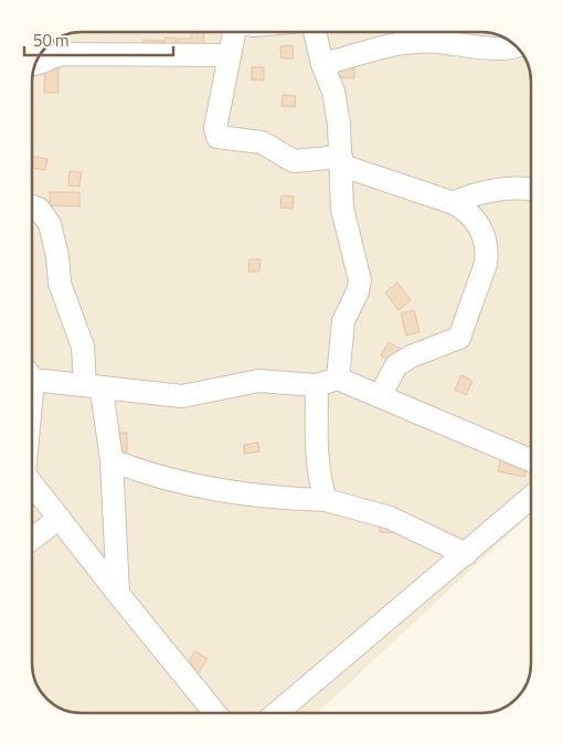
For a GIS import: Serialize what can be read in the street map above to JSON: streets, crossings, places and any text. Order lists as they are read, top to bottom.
{
  "scale_bar": "50 m"
}
